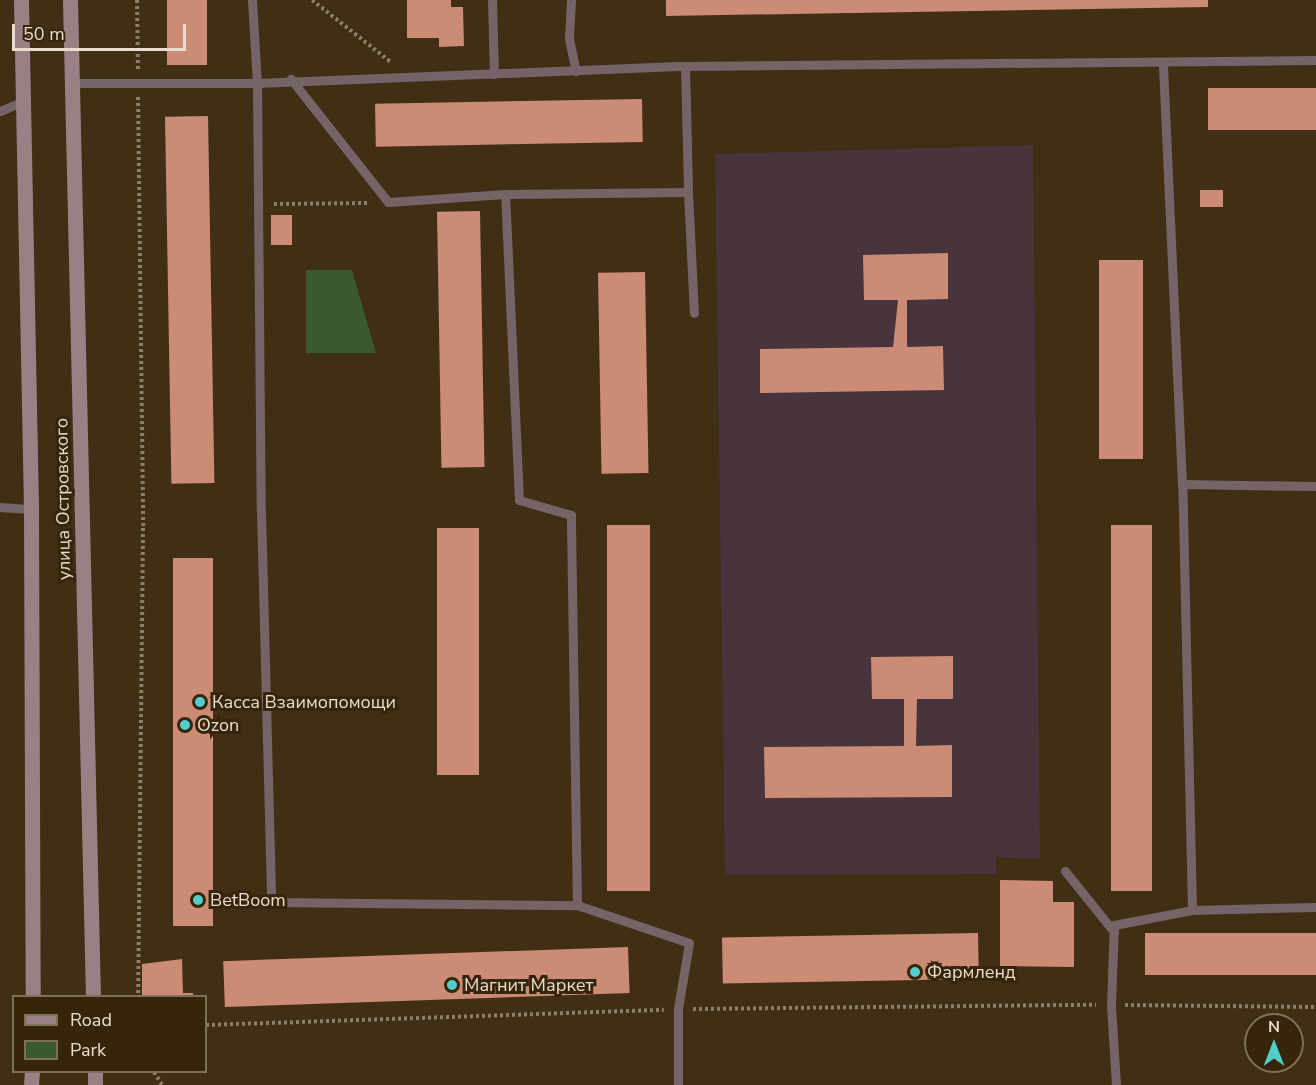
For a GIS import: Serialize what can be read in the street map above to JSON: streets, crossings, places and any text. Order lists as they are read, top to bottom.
{
  "streets": {
    "main road": ["улица Островского"]
  },
  "places": [
    "Касса Взаимопомощи",
    "Ozon",
    "BetBoom",
    "Фармленд",
    "Магнит Маркет"
  ],
  "legend": ["Road", "Park"],
  "scale_bar": "50 m",
  "north": "top"
}
